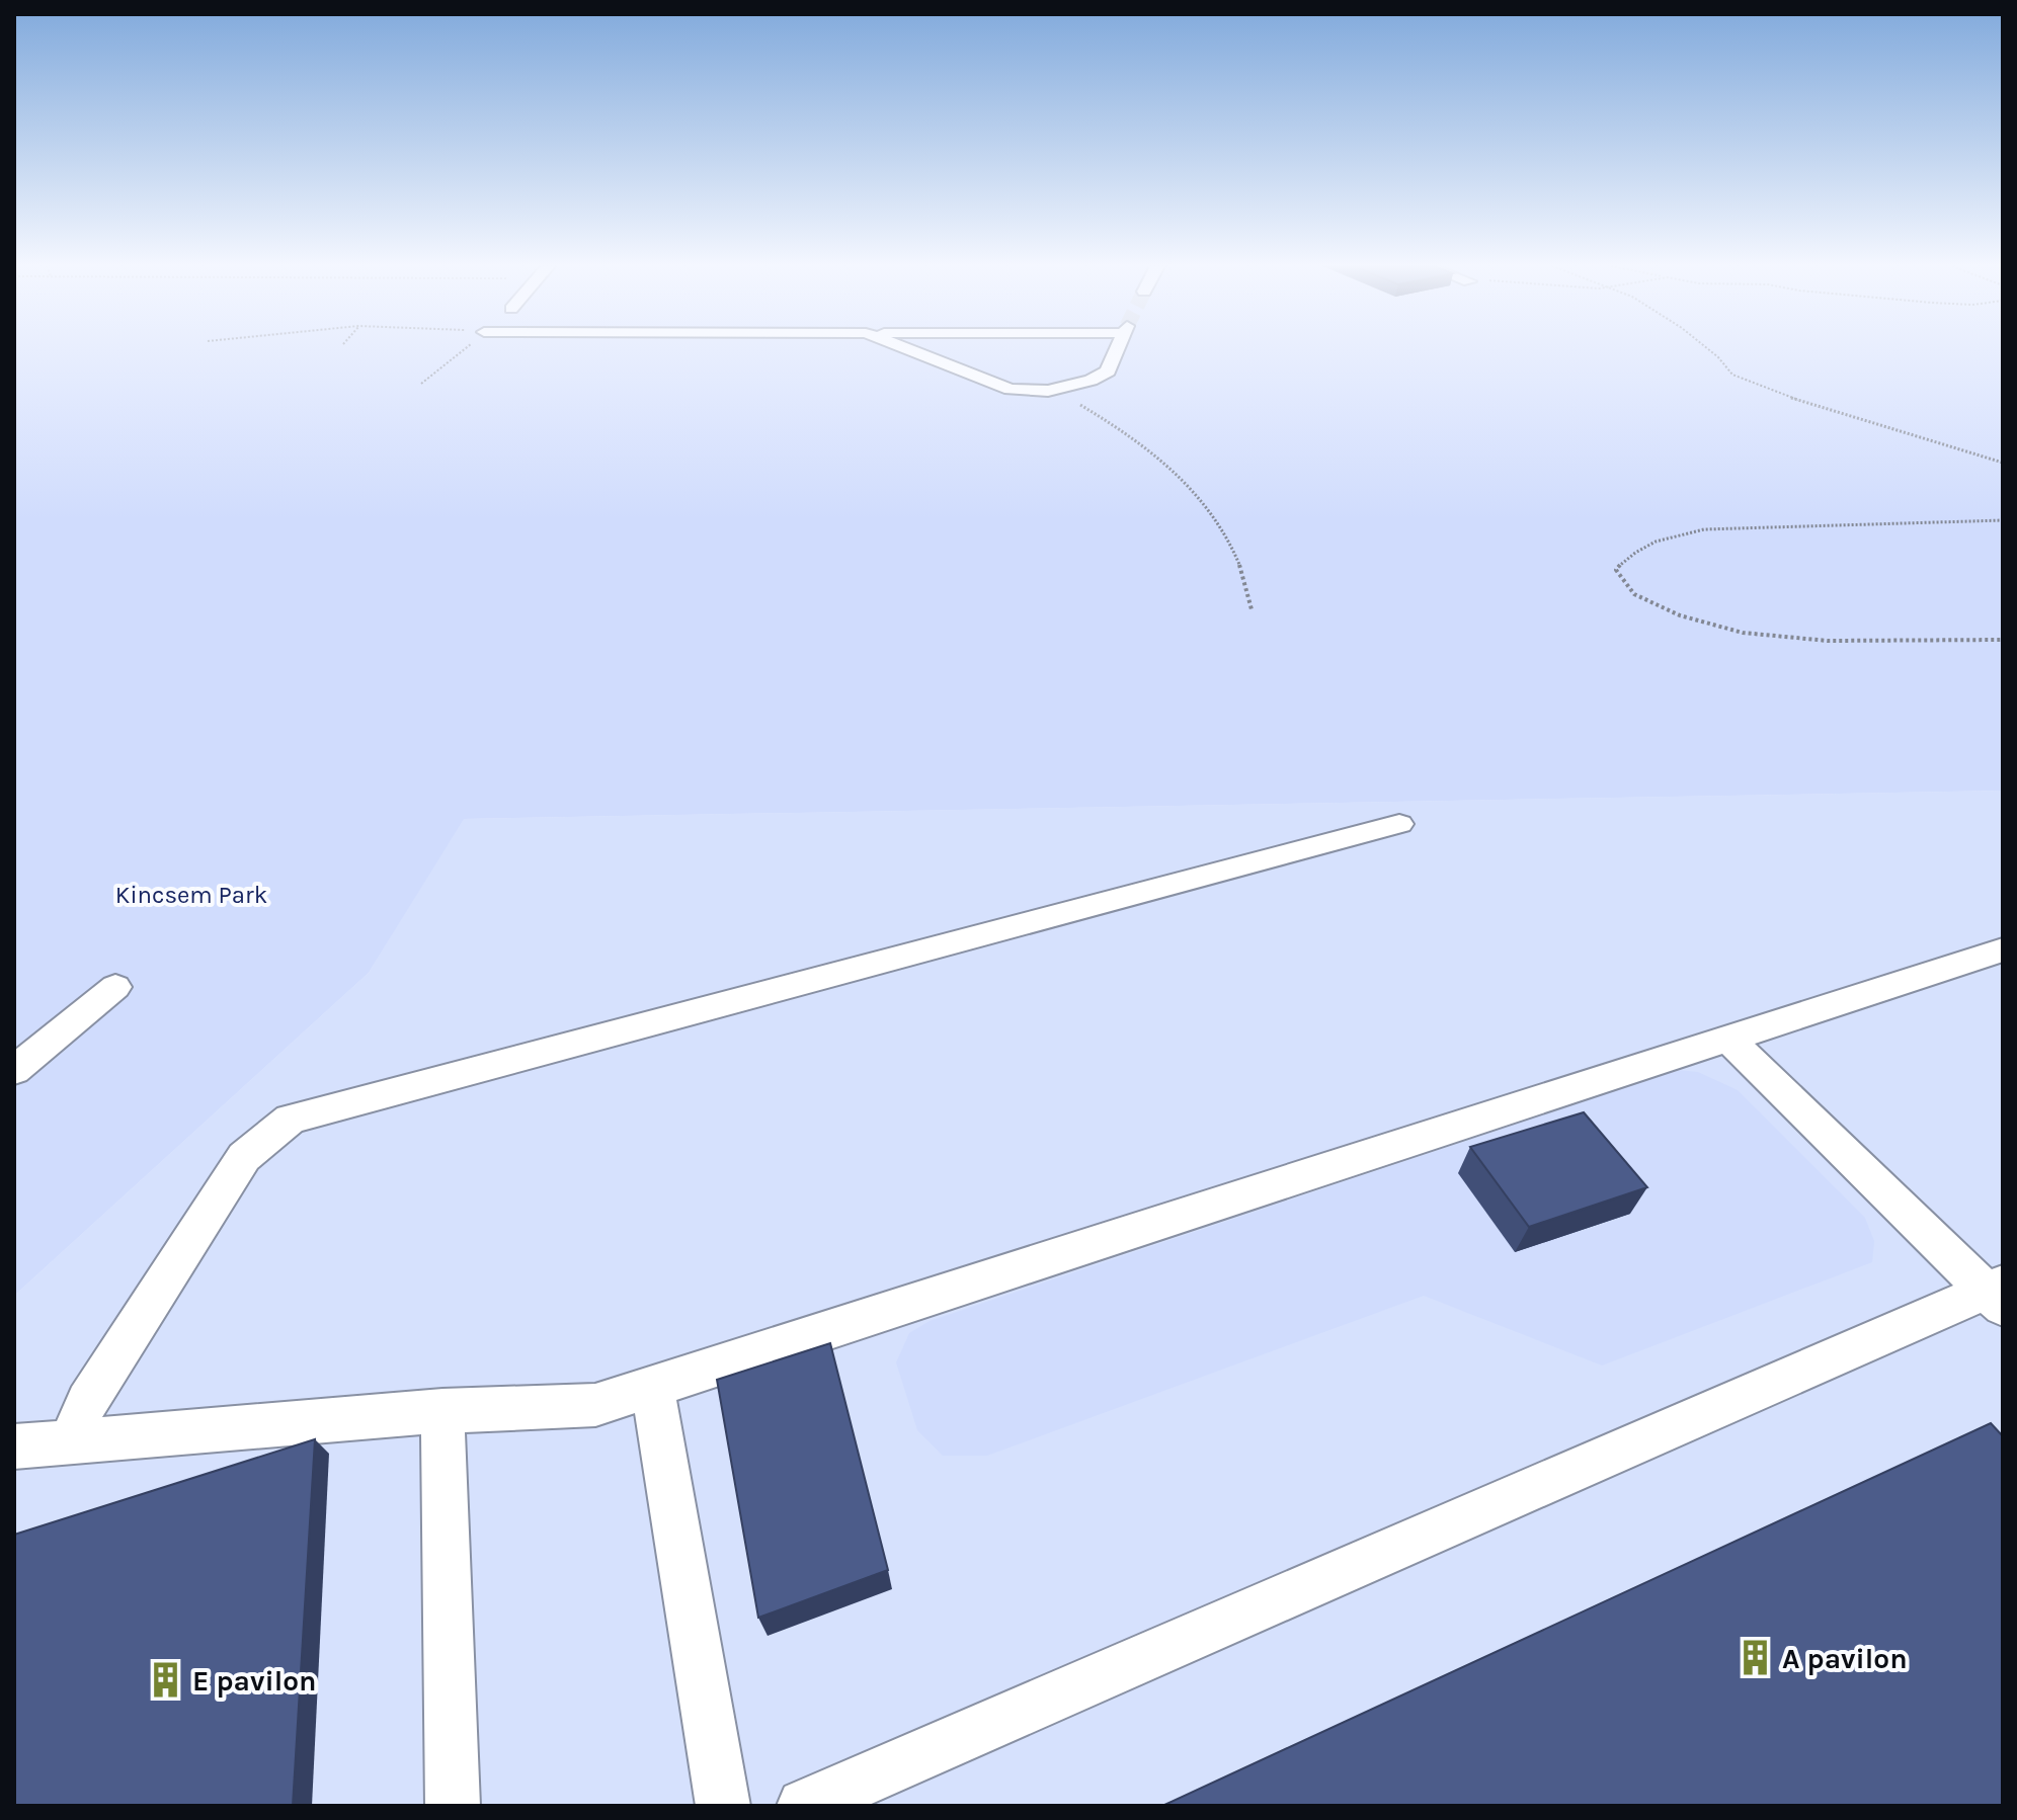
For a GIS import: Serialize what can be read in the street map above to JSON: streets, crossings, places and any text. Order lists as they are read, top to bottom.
{
  "parks": ["Kincsem Park"],
  "places": {
    "building": ["A pavilon", "E pavilon"]
  }
}
